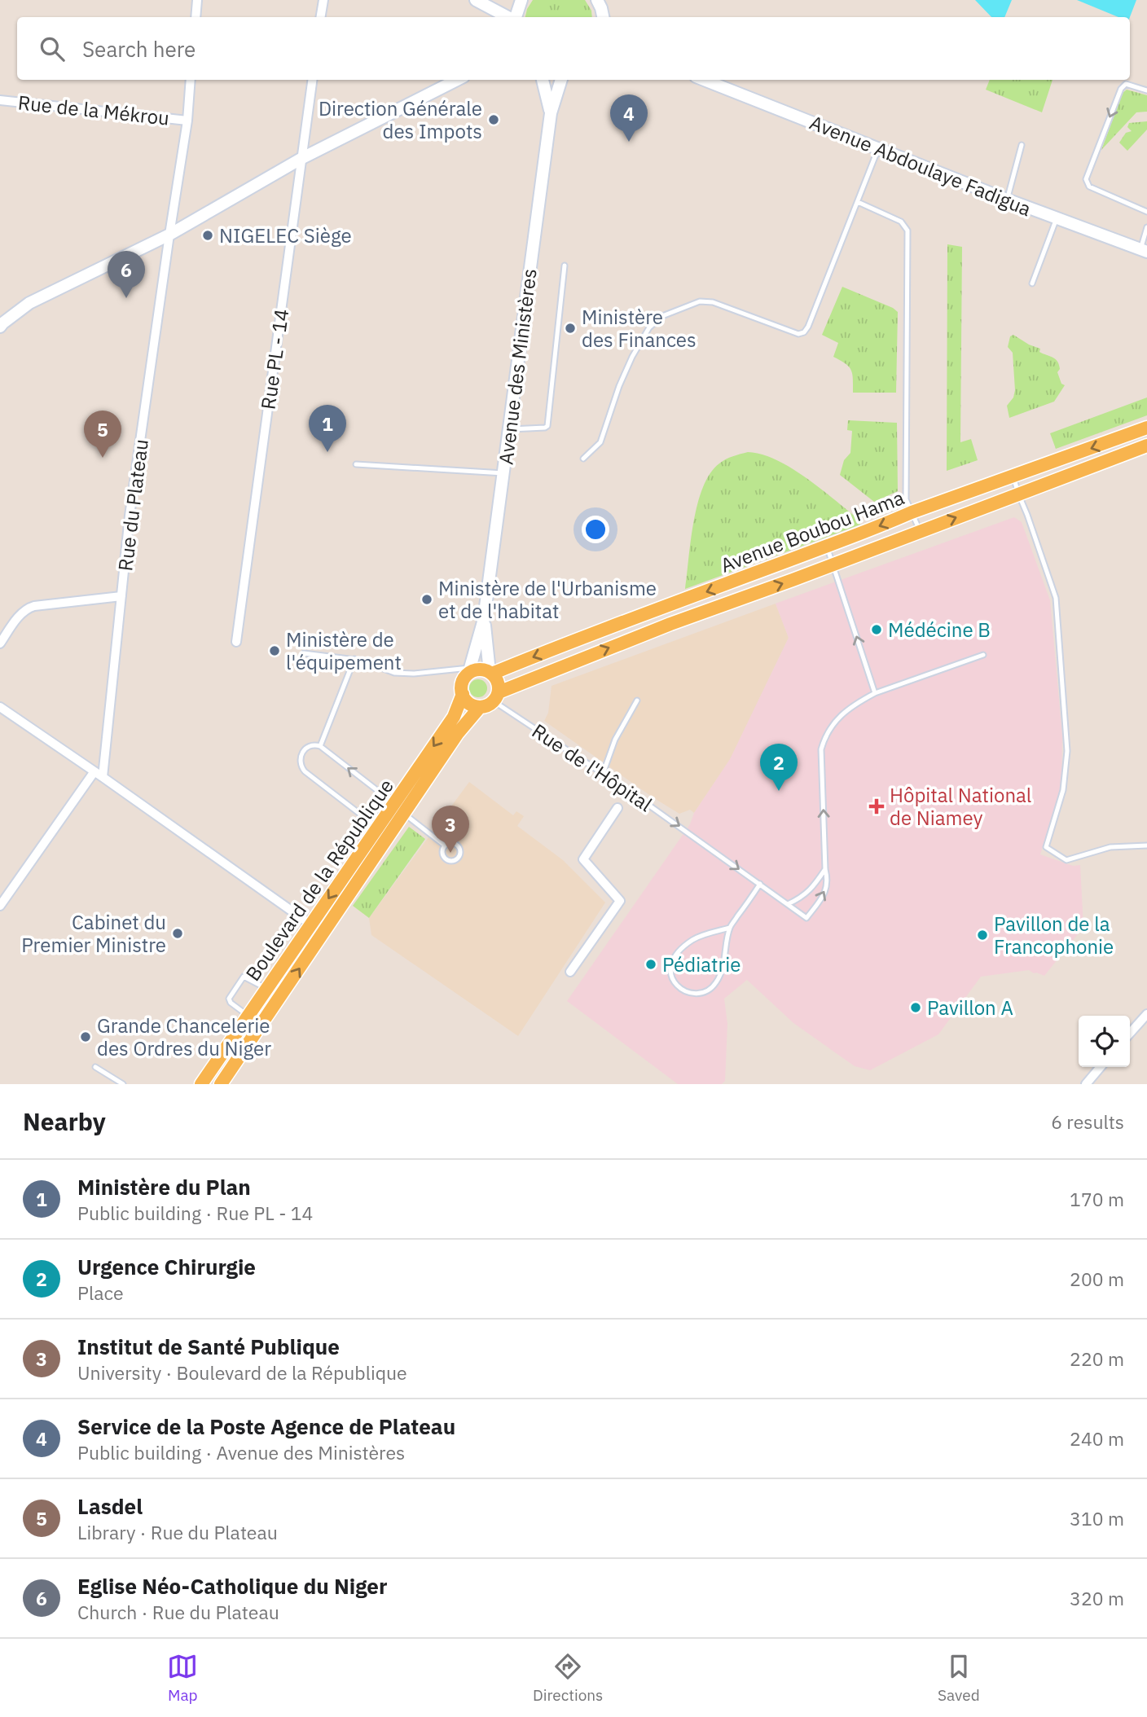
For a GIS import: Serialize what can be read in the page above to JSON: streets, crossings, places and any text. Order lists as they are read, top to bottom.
{
  "streets": {
    "main road": ["Avenue Boubou Hama", "Boulevard de la République"],
    "street": [
      "Rue de la Mékrou",
      "Avenue Abdoulaye Fadigua",
      "Rue PL - 14",
      "Avenue des Ministères",
      "Rue du Plateau"
    ],
    "lane": ["Rue de l'Hôpital"]
  },
  "crossings": [
    ["Rue de la Mékrou", "Rue du Plateau"],
    ["Avenue des Ministères", "Avenue Boubou Hama"],
    ["Avenue des Ministères", "Rue de l'Hôpital"],
    ["Avenue des Ministères", "Boulevard de la République"],
    ["Avenue Boubou Hama", "Rue de l'Hôpital"],
    ["Avenue Boubou Hama", "Boulevard de la République"],
    ["Rue de l'Hôpital", "Boulevard de la République"]
  ],
  "places": {
    "other": [
      "Direction Générale des Impots",
      "NIGELEC Siège",
      "Ministère des Finances",
      "Ministère de l'Urbanisme et de l'habitat",
      "Médécine B",
      "Ministère de l'équipement",
      "Cabinet du Premier Ministre",
      "Pavillon de la Francophonie",
      "Pédiatrie",
      "Pavillon A",
      "Grande Chancelerie des Ordres du Niger"
    ],
    "health": ["Hôpital National de Niamey"]
  },
  "page": {
    "search": "Search here",
    "pins": [
      "4",
      "6",
      "1",
      "5",
      "2",
      "3"
    ],
    "heading": ["Nearby", "6 results"],
    "list": [
      {
        "mark": "1",
        "name": "Ministère du Plan",
        "note": "Public building · Rue PL - 14",
        "value": "170 m"
      },
      {
        "mark": "2",
        "name": "Urgence Chirurgie",
        "note": "Place",
        "value": "200 m"
      },
      {
        "mark": "3",
        "name": "Institut de Santé Publique",
        "note": "University · Boulevard de la République",
        "value": "220 m"
      },
      {
        "mark": "4",
        "name": "Service de la Poste Agence de Plateau",
        "note": "Public building · Avenue des Ministères",
        "value": "240 m"
      },
      {
        "mark": "5",
        "name": "Lasdel",
        "note": "Library · Rue du Plateau",
        "value": "310 m"
      },
      {
        "mark": "6",
        "name": "Eglise Néo-Catholique du Niger",
        "note": "Church · Rue du Plateau",
        "value": "320 m"
      }
    ],
    "nav": ["Map", "Directions", "Saved"]
  }
}
